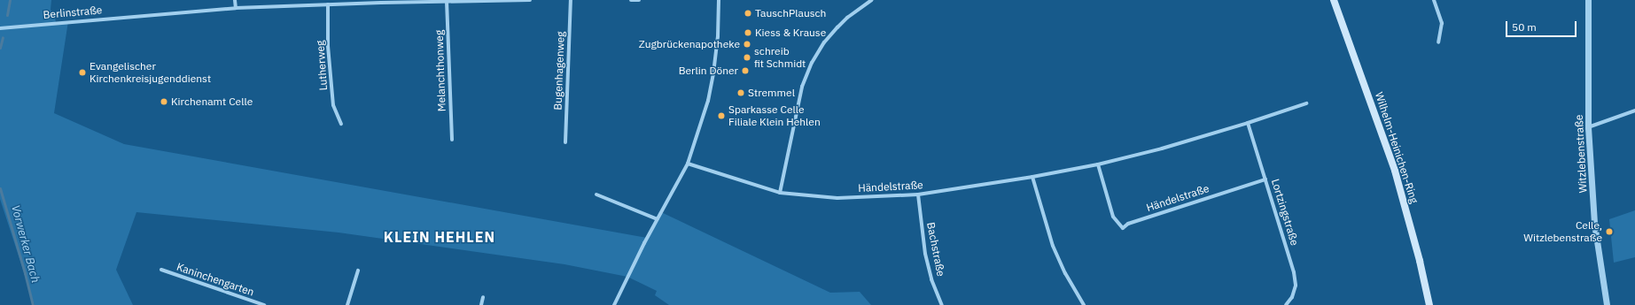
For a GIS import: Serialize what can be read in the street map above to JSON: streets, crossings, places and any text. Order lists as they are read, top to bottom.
{
  "streets": {
    "main road": ["Wilhelm-Heinichen-Ring"],
    "street": [
      "Berlinstraße",
      "Lutherweg",
      "Melanchthonweg",
      "Bugenhagenweg",
      "Witzlebenstraße",
      "Händelstraße",
      "Lortzingstraße",
      "Bachstraße",
      "Kaninchengarten"
    ]
  },
  "crossings": [
    ["Berlinstraße", "Lutherweg"],
    ["Berlinstraße", "Melanchthonweg"],
    ["Händelstraße", "Lortzingstraße"],
    ["Händelstraße", "Bachstraße"]
  ],
  "districts": ["KLEIN HEHLEN"],
  "water": ["Vorwerker Bach"],
  "places": [
    "TauschPlausch",
    "Kiess & Krause",
    "Zugbrückenapotheke",
    "schreib fit Schmidt",
    "Berlin Döner",
    "Evangelischer Kirchenkreisjugenddienst",
    "Stremmel",
    "Kirchenamt Celle",
    "Sparkasse Celle Filiale Klein Hehlen",
    "Celle, Witzlebenstraße"
  ],
  "scale_bar": "50 m"
}
